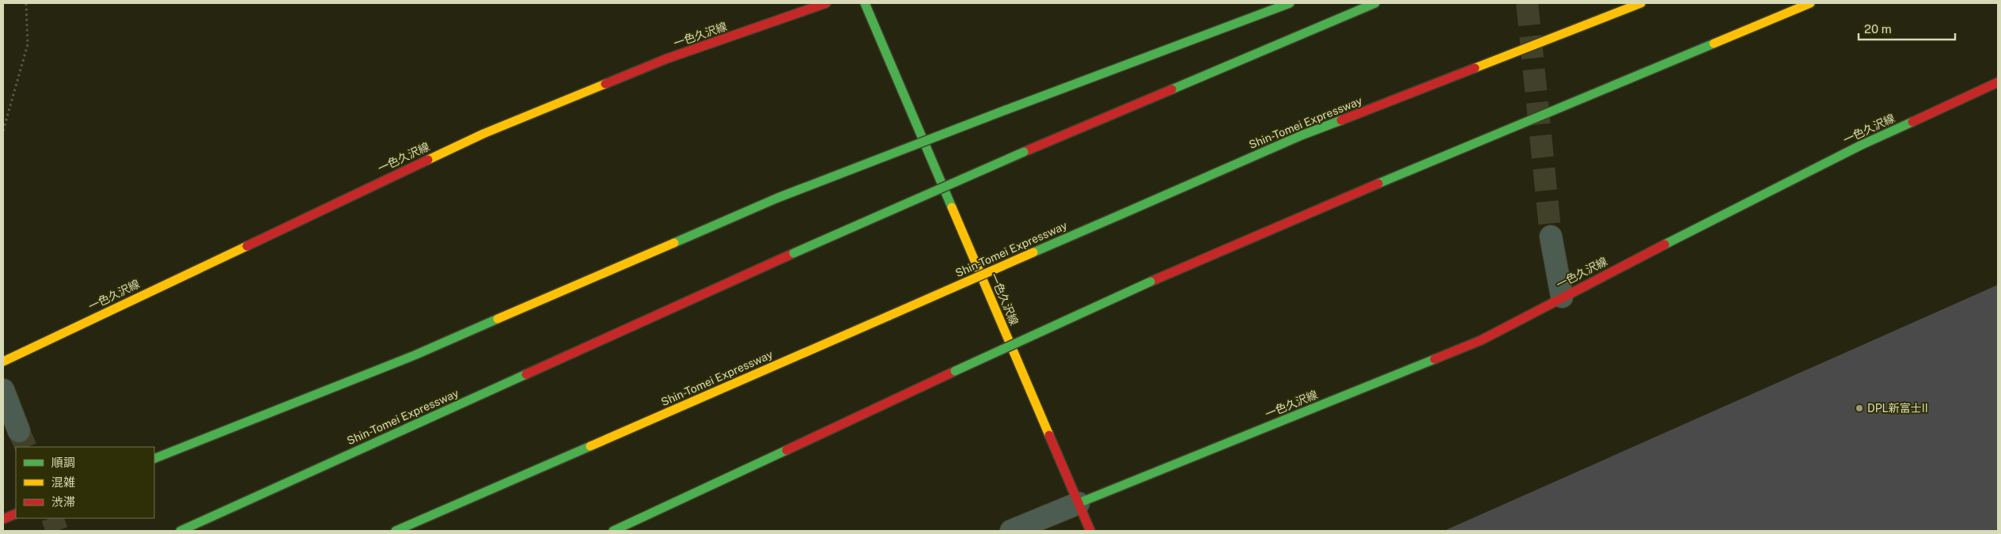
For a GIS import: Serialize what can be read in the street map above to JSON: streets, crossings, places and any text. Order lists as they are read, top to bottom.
{
  "streets": {
    "main road": ["一色久沢線", "Shin-Tomei Expressway"]
  },
  "places": ["DPL新富士II"],
  "legend": ["順調", "混雑", "渋滞"],
  "scale_bar": "20 m"
}
